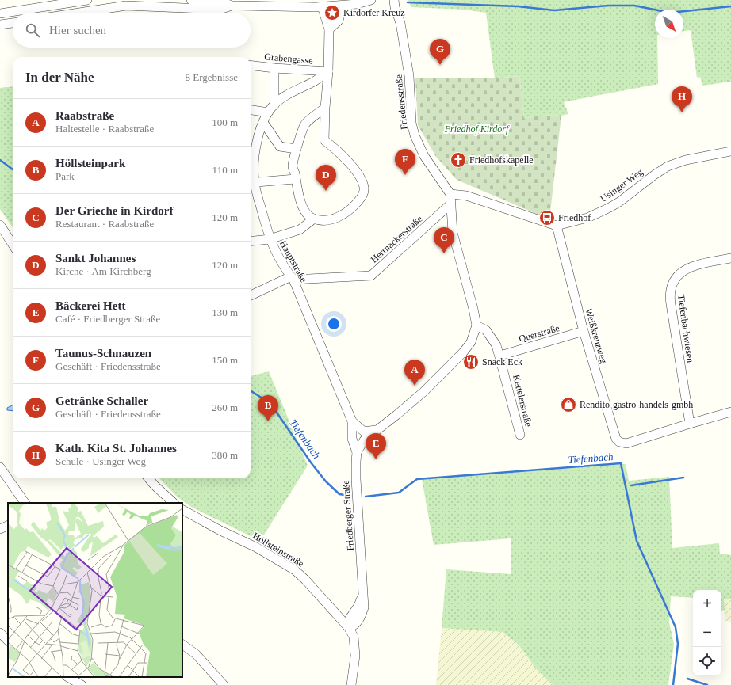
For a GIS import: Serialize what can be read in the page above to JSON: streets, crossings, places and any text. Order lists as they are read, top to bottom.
{
  "streets": {
    "street": [
      "Grabengasse",
      "Friedensstraße",
      "Usinger Weg",
      "Herrnackerstraße",
      "Hauptstraße",
      "Tiefenbachwiesen",
      "Querstraße",
      "Weißkreuzweg",
      "Kettelerstraße",
      "Friedberger Straße",
      "Höllsteinstraße"
    ]
  },
  "crossings": [
    ["Grabengasse", "Hauptstraße"],
    ["Usinger Weg", "Weißkreuzweg"],
    ["Herrnackerstraße", "Hauptstraße"],
    ["Hauptstraße", "Friedberger Straße"],
    ["Tiefenbachwiesen", "Weißkreuzweg"],
    ["Querstraße", "Weißkreuzweg"],
    ["Querstraße", "Kettelerstraße"],
    ["Kettelerstraße", "Friedberger Straße"],
    ["Friedberger Straße", "Höllsteinstraße"]
  ],
  "water": ["Tiefenbach"],
  "parks": ["Friedhof Kirdorf"],
  "places": {
    "place": ["Kirdorfer Kreuz"],
    "church": ["Friedhofskapelle"],
    "bus stop": ["Friedhof"],
    "restaurant": ["Snack Eck"],
    "shop": ["Rendito-gastro-handels-gmbh"]
  },
  "north": "bottom right",
  "page": {
    "search": "Hier suchen",
    "pins": [
      "G",
      "H",
      "F",
      "D",
      "C",
      "A",
      "B",
      "E"
    ],
    "heading": ["In der Nähe", "8 Ergebnisse"],
    "list": [
      {
        "mark": "A",
        "name": "Raabstraße",
        "note": "Haltestelle · Raabstraße",
        "value": "100 m"
      },
      {
        "mark": "B",
        "name": "Höllsteinpark",
        "note": "Park",
        "value": "110 m"
      },
      {
        "mark": "C",
        "name": "Der Grieche in Kirdorf",
        "note": "Restaurant · Raabstraße",
        "value": "120 m"
      },
      {
        "mark": "D",
        "name": "Sankt Johannes",
        "note": "Kirche · Am Kirchberg",
        "value": "120 m"
      },
      {
        "mark": "E",
        "name": "Bäckerei Hett",
        "note": "Café · Friedberger Straße",
        "value": "130 m"
      },
      {
        "mark": "F",
        "name": "Taunus-Schnauzen",
        "note": "Geschäft · Friedensstraße",
        "value": "150 m"
      },
      {
        "mark": "G",
        "name": "Getränke Schaller",
        "note": "Geschäft · Friedensstraße",
        "value": "260 m"
      },
      {
        "mark": "H",
        "name": "Kath. Kita St. Johannes",
        "note": "Schule · Usinger Weg",
        "value": "380 m"
      }
    ],
    "map_buttons": ["+", "−"]
  }
}
